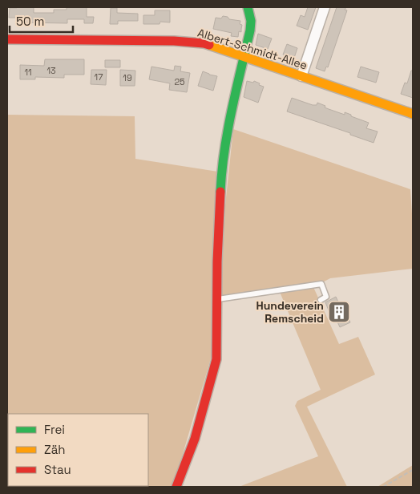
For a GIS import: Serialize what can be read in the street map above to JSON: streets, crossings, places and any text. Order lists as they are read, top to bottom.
{
  "streets": {
    "street": ["Albert-Schmidt-Allee"]
  },
  "places": {
    "building": ["Hundeverein Remscheid"]
  },
  "house_numbers": [
    "13",
    "11",
    "17",
    "19",
    "25"
  ],
  "legend": ["Frei", "Zäh", "Stau"],
  "scale_bar": "50 m"
}
